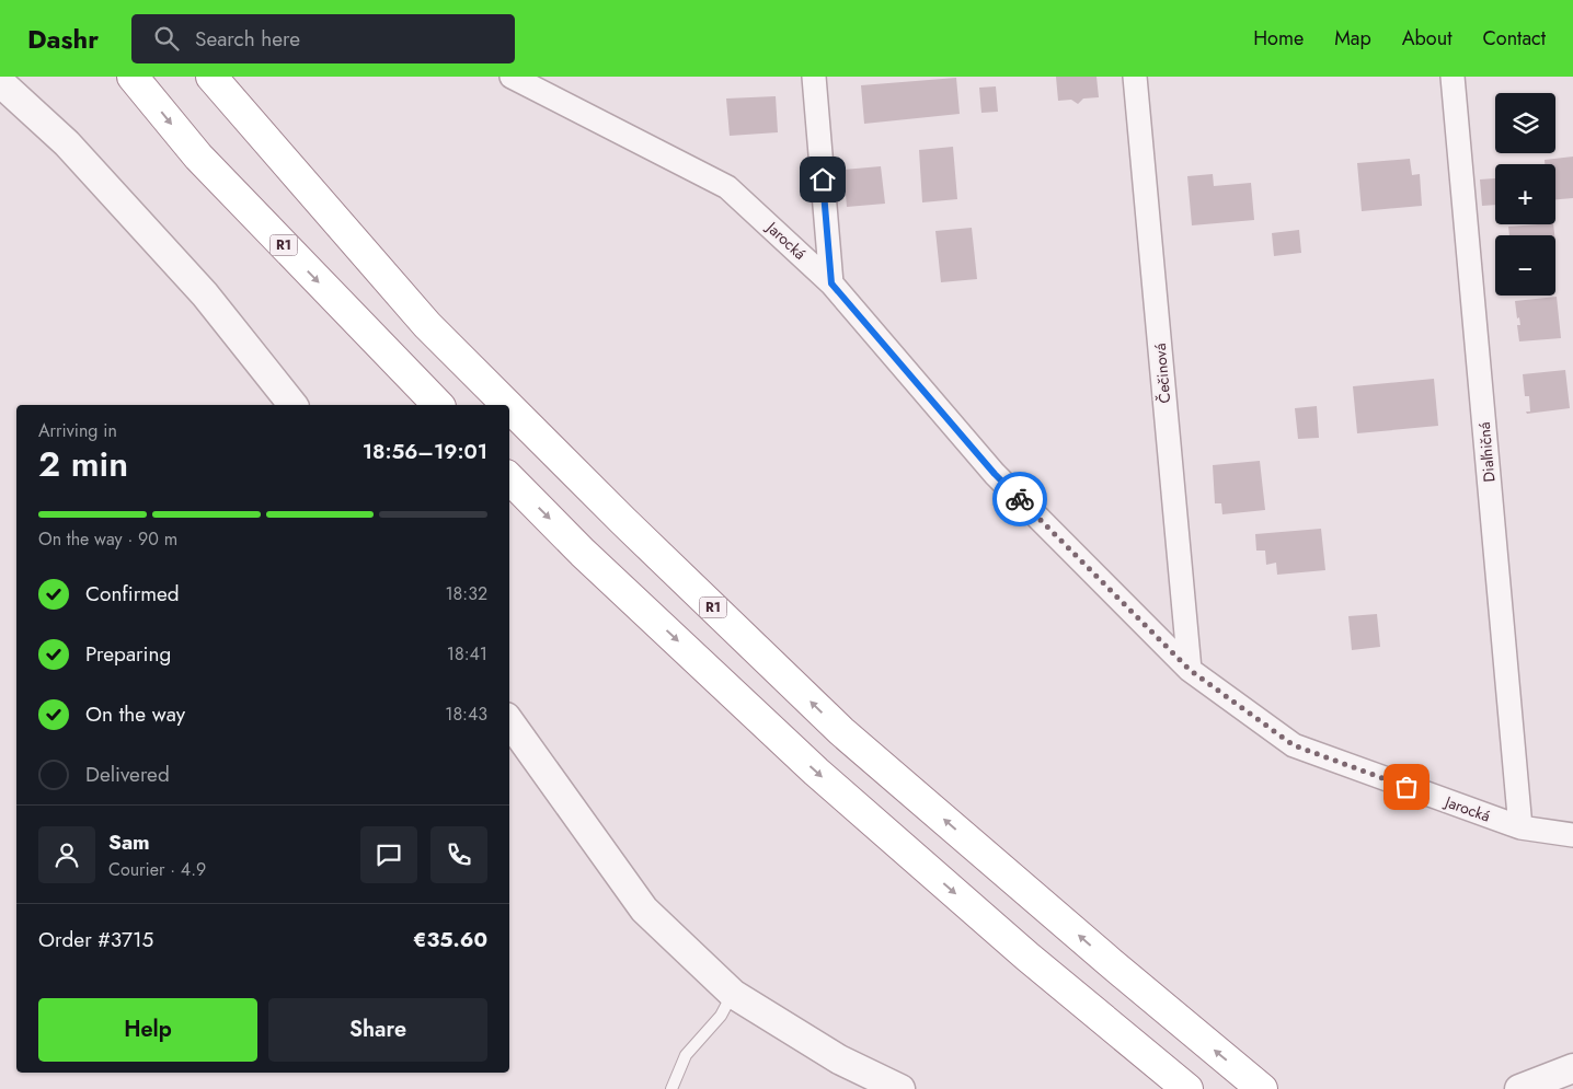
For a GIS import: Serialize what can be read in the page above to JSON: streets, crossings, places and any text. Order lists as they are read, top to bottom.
{
  "streets": {
    "highway": ["R1"],
    "street": ["Jarocká", "Čečinová", "Diaľničná"]
  },
  "crossings": [
    ["Jarocká", "Čečinová"],
    ["Jarocká", "Diaľničná"]
  ],
  "page": {
    "header": "Dashr",
    "search": "Search here",
    "nav": [
      "Home",
      "Map",
      "About",
      "Contact"
    ],
    "map_buttons": ["+", "−"],
    "heading": ["2 min", "Arriving in", "18:56–19:01"],
    "panel": [
      "Sam",
      "Courier · 4.9",
      "Order #3715",
      "€35.60"
    ],
    "bar": "On the way · 90 m",
    "list": [
      ["Confirmed", "18:32"],
      ["Preparing", "18:41"],
      ["On the way", "18:43"],
      "Delivered"
    ],
    "buttons": ["Help", "Share"]
  }
}
